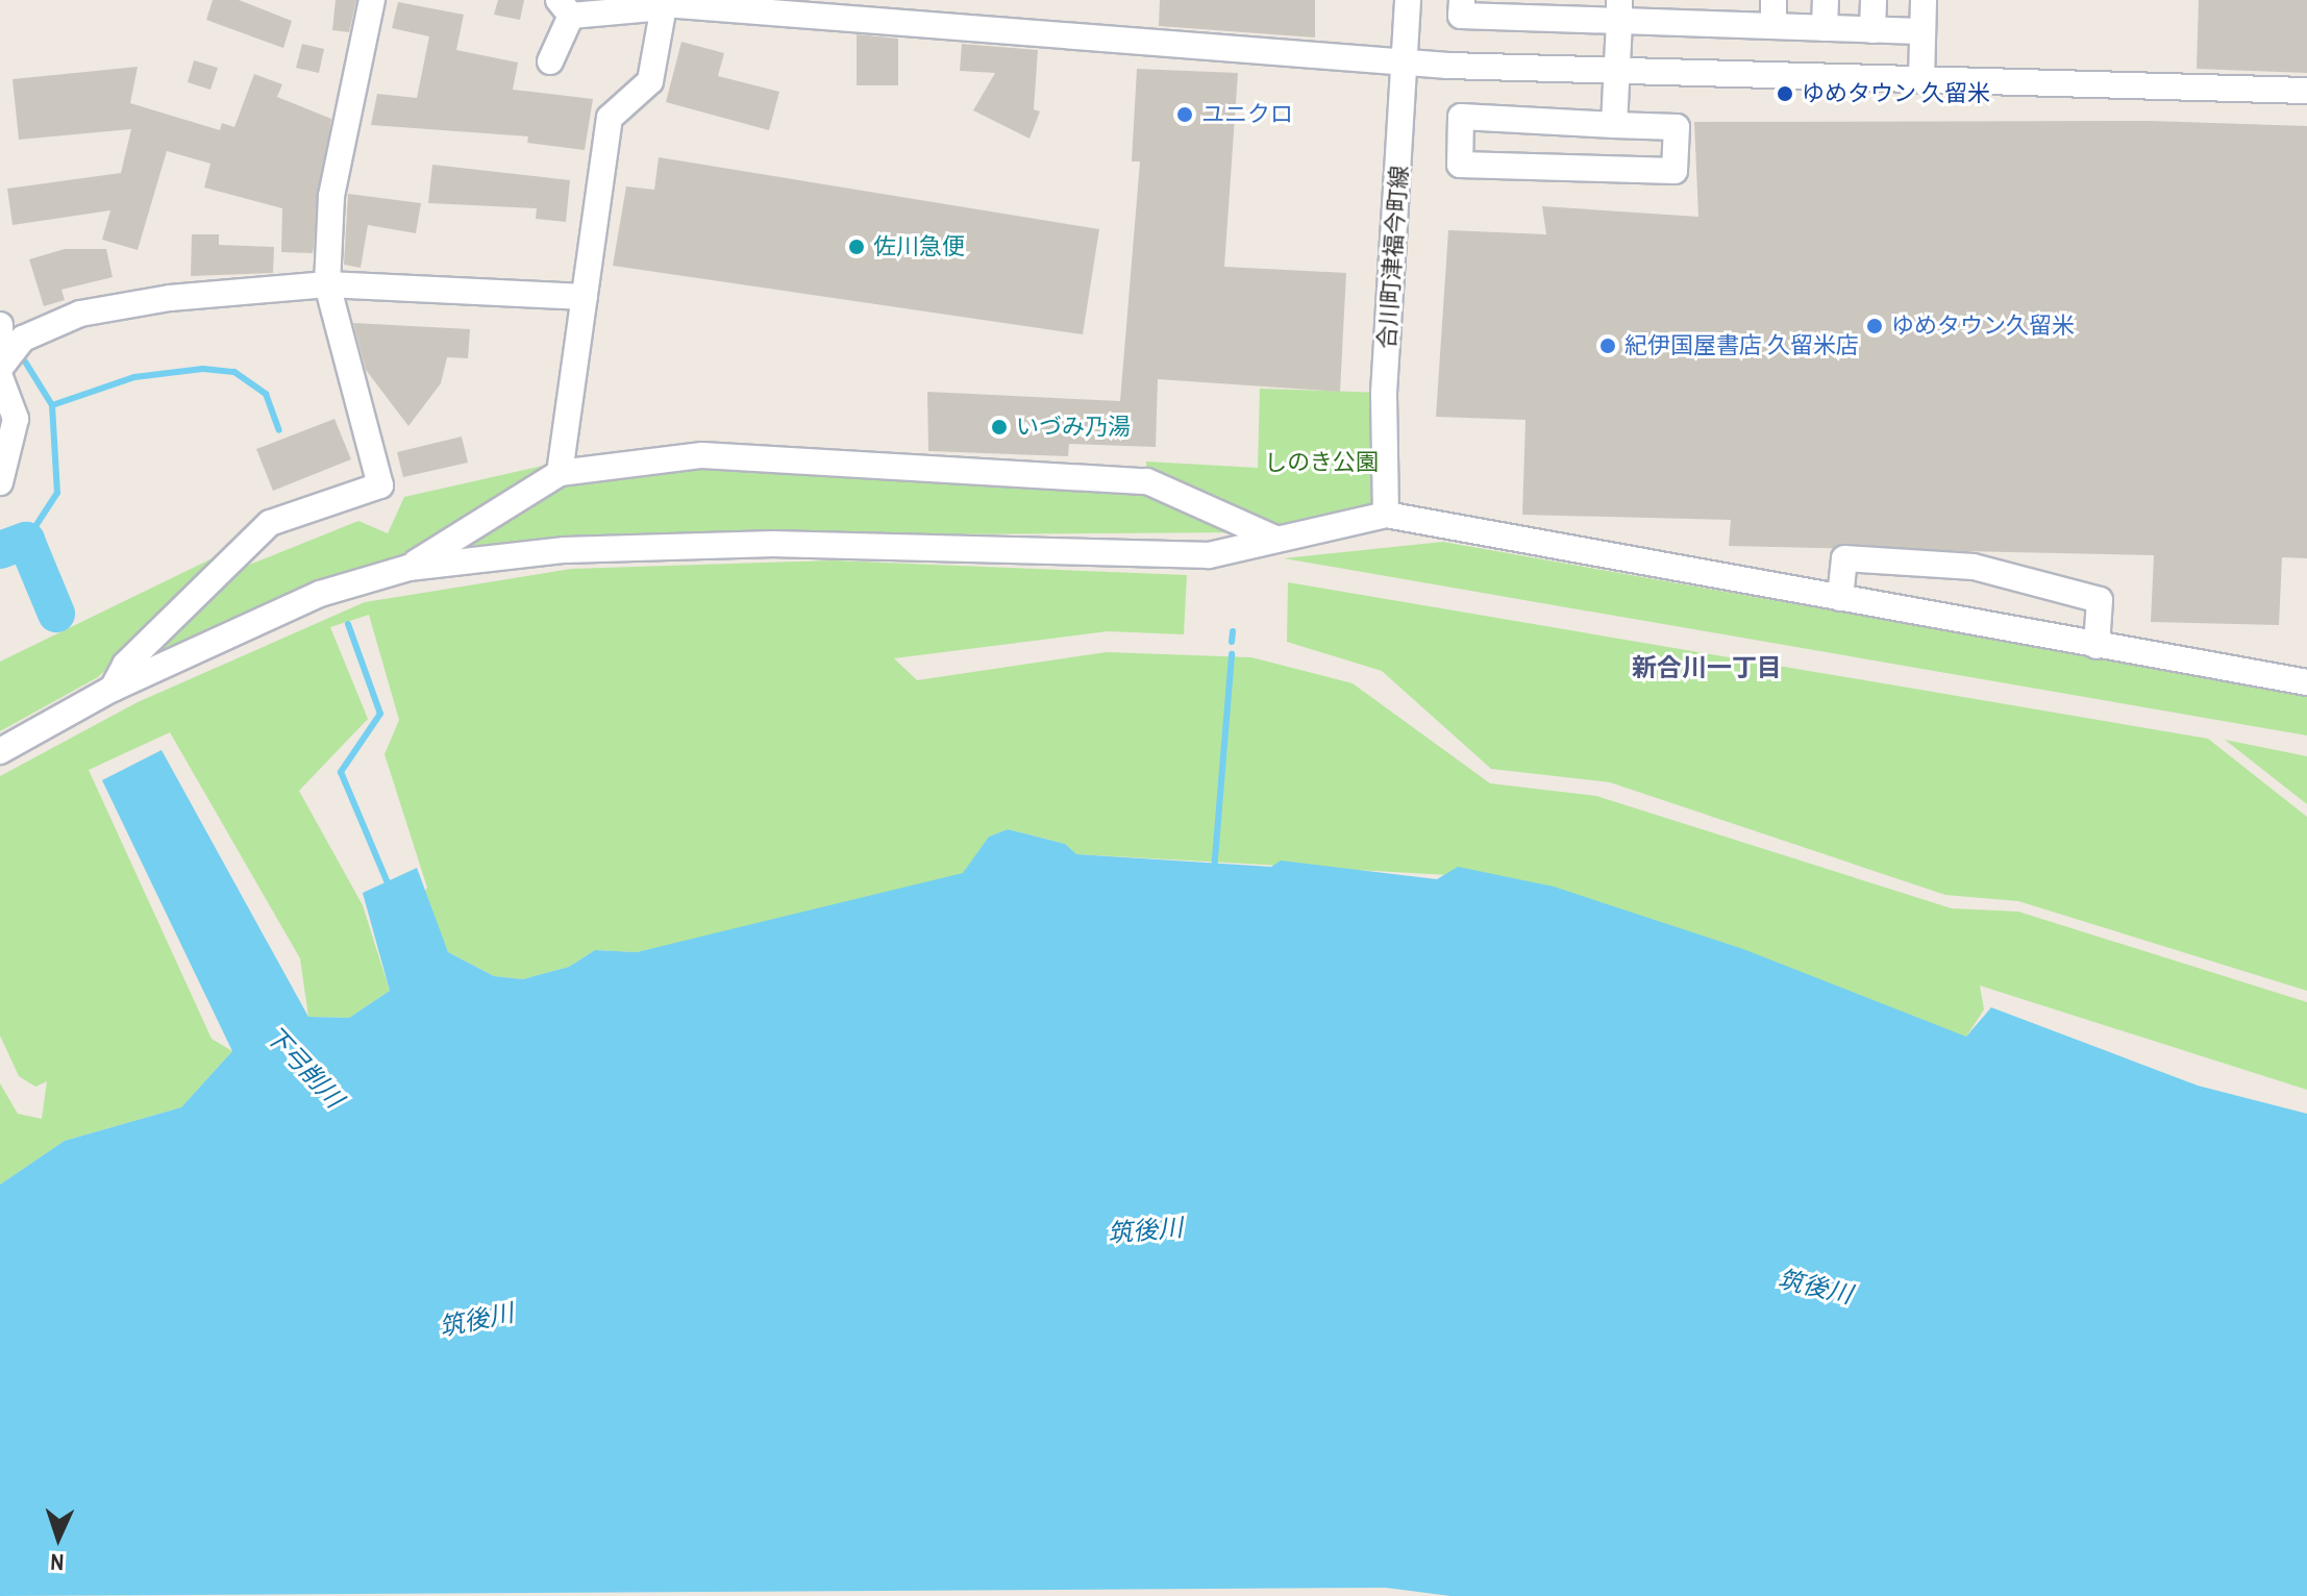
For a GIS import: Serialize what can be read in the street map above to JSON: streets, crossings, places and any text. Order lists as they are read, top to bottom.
{
  "streets": {
    "street": ["合川町津福今町線"]
  },
  "districts": ["新合川一丁目"],
  "water": ["下弓削川", "筑後川"],
  "parks": ["しのき公園"],
  "places": [
    "ゆめタウン 久留米",
    "ユニクロ",
    "佐川急便",
    "ゆめタウン久留米",
    "紀伊国屋書店 久留米店",
    "いづみ乃湯"
  ],
  "north": "bottom"
}
